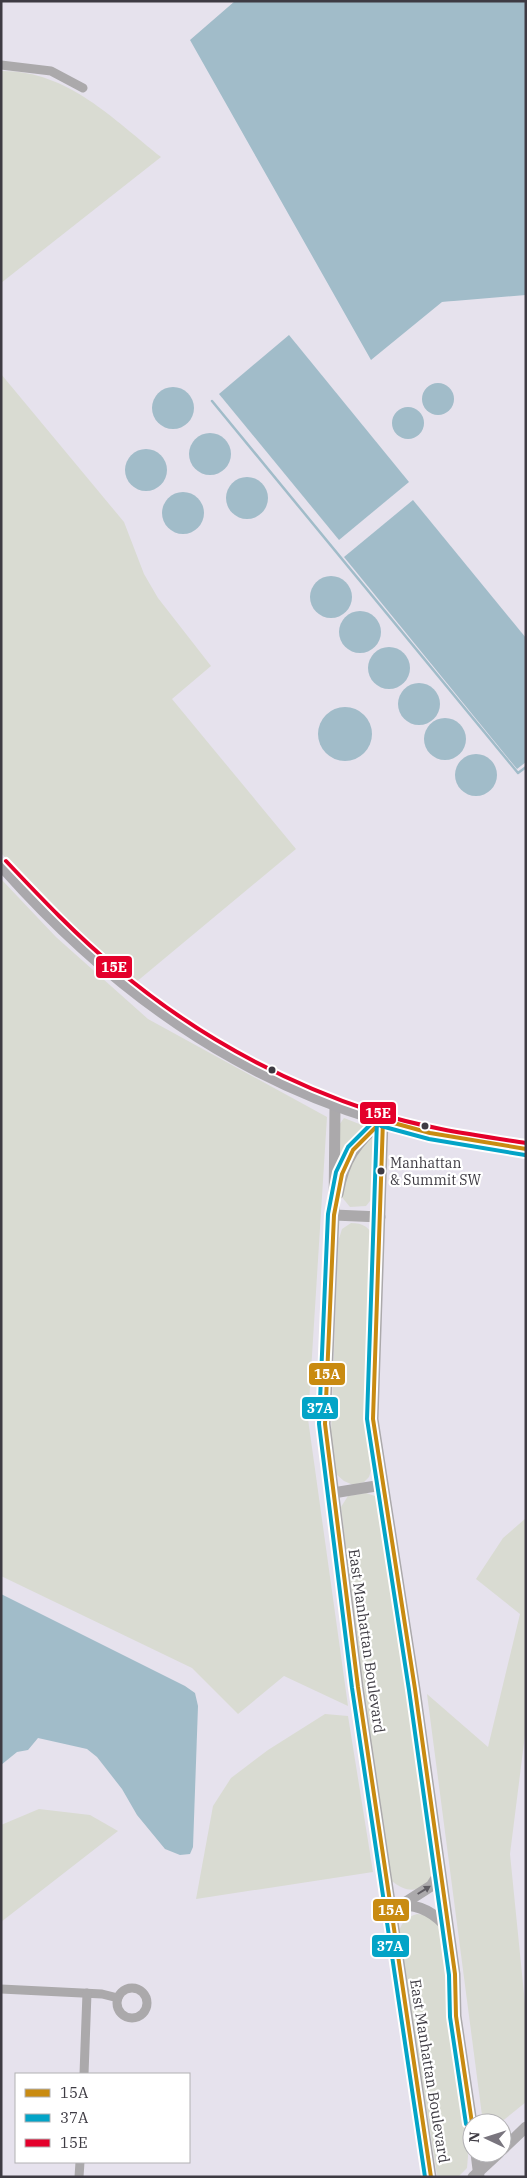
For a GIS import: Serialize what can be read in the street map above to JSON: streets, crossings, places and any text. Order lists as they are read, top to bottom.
{
  "streets": {
    "street": ["East Manhattan Boulevard"]
  },
  "places": ["Manhattan & Summit SW"],
  "lines": ["transit line 15E", "transit line 37A", "transit line 15A"],
  "legend": ["15A", "37A", "15E"],
  "north": "left"
}
